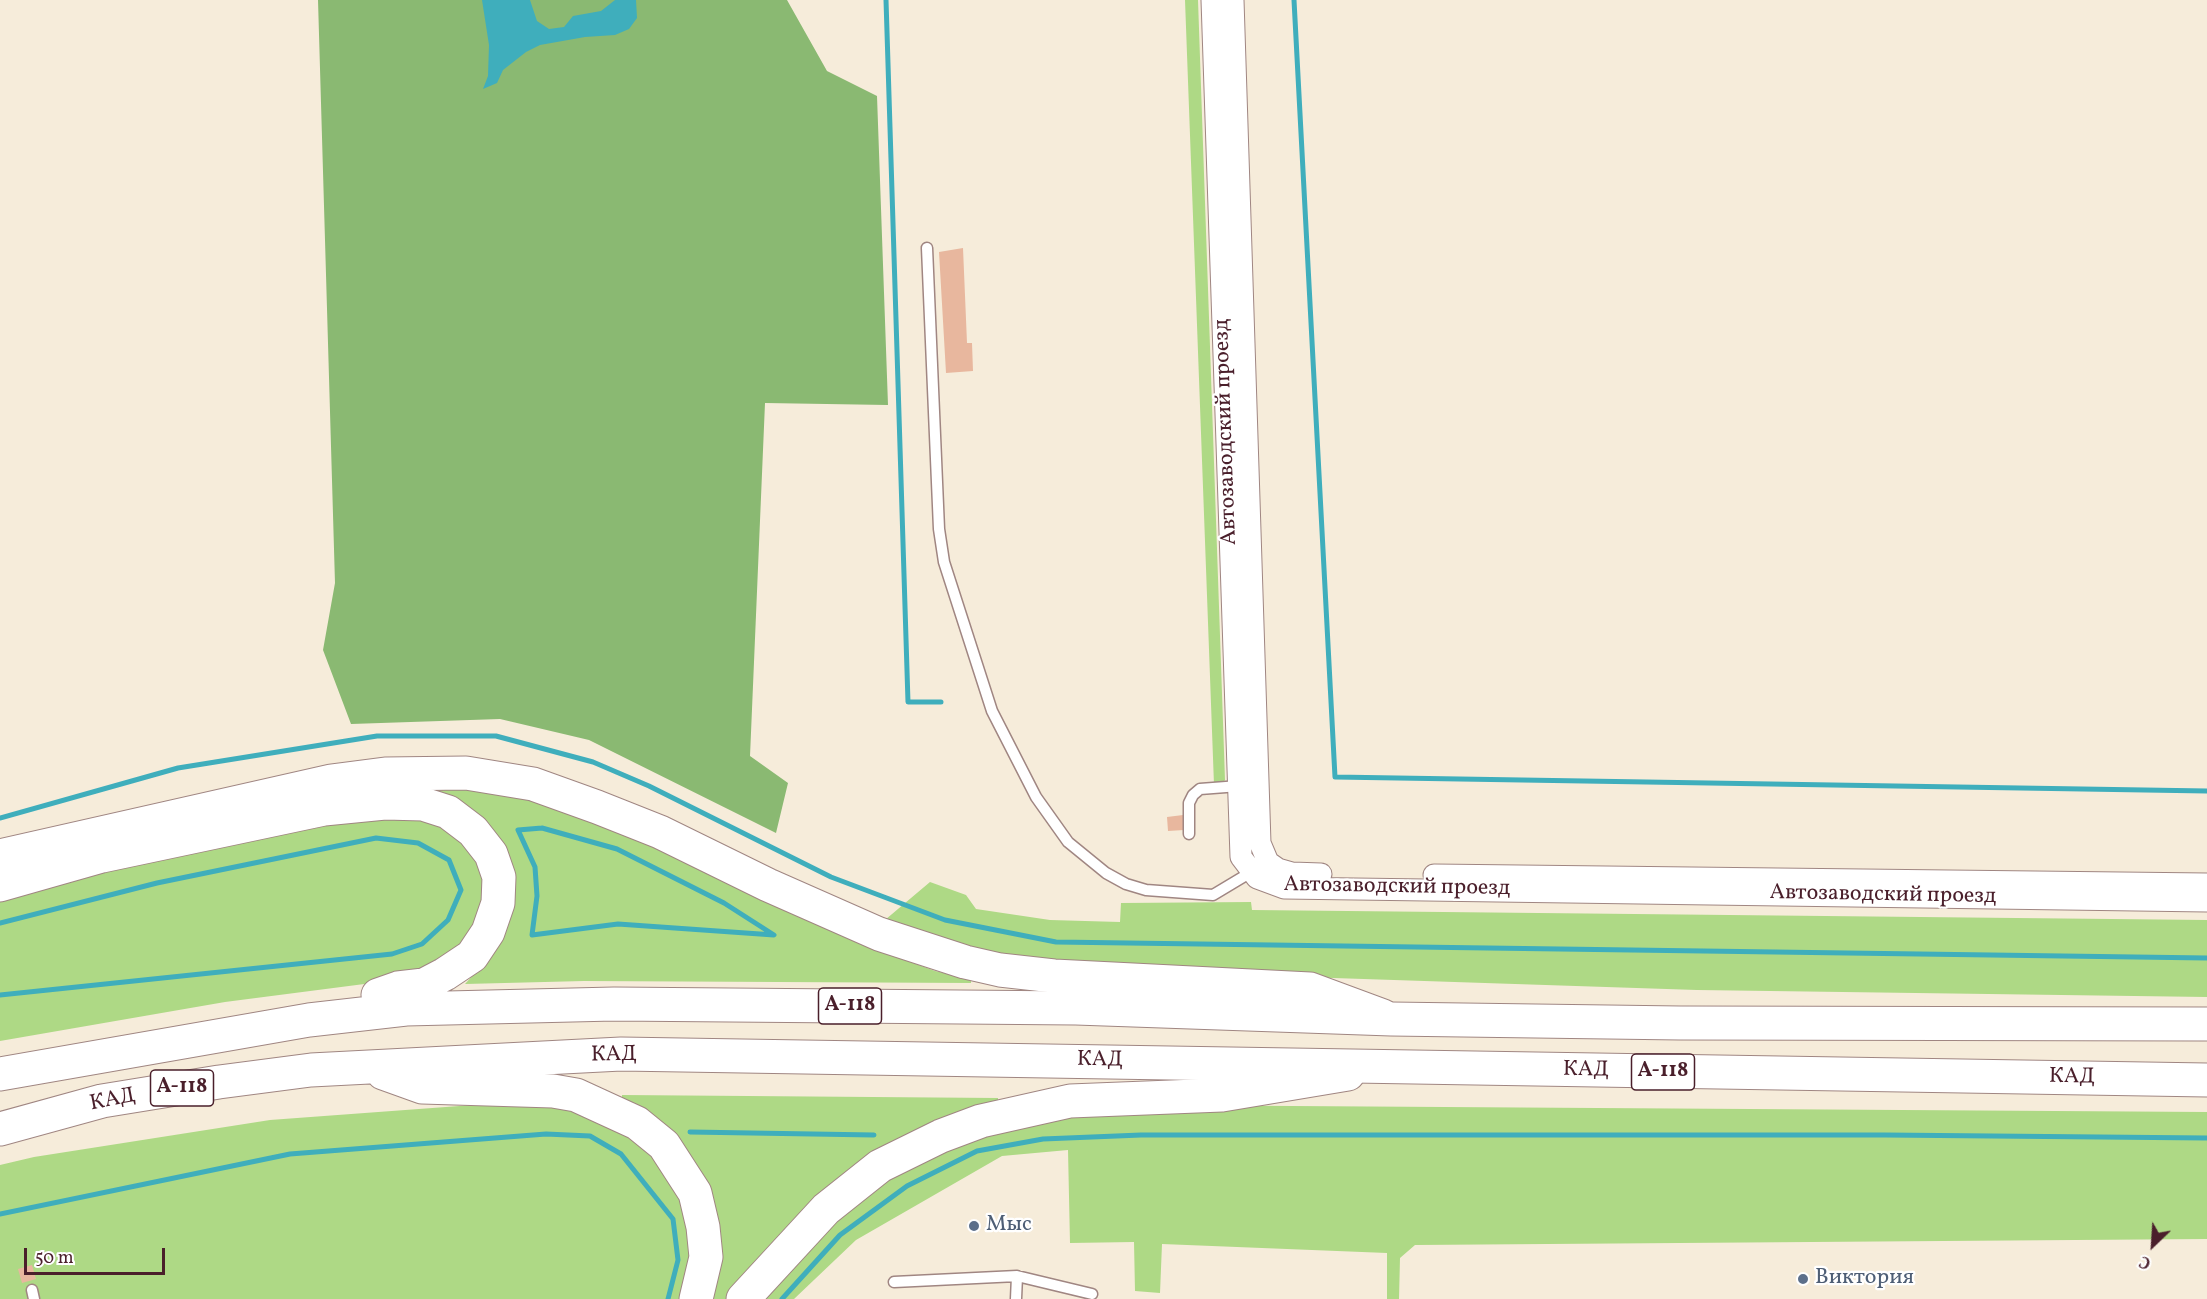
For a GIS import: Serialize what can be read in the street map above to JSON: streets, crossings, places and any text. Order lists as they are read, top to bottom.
{
  "streets": {
    "main road": ["А-118", "КАД"],
    "street": ["Автозаводский проезд"]
  },
  "places": ["Мыс", "Виктория"],
  "scale_bar": "50 m",
  "north": "bottom left"
}
